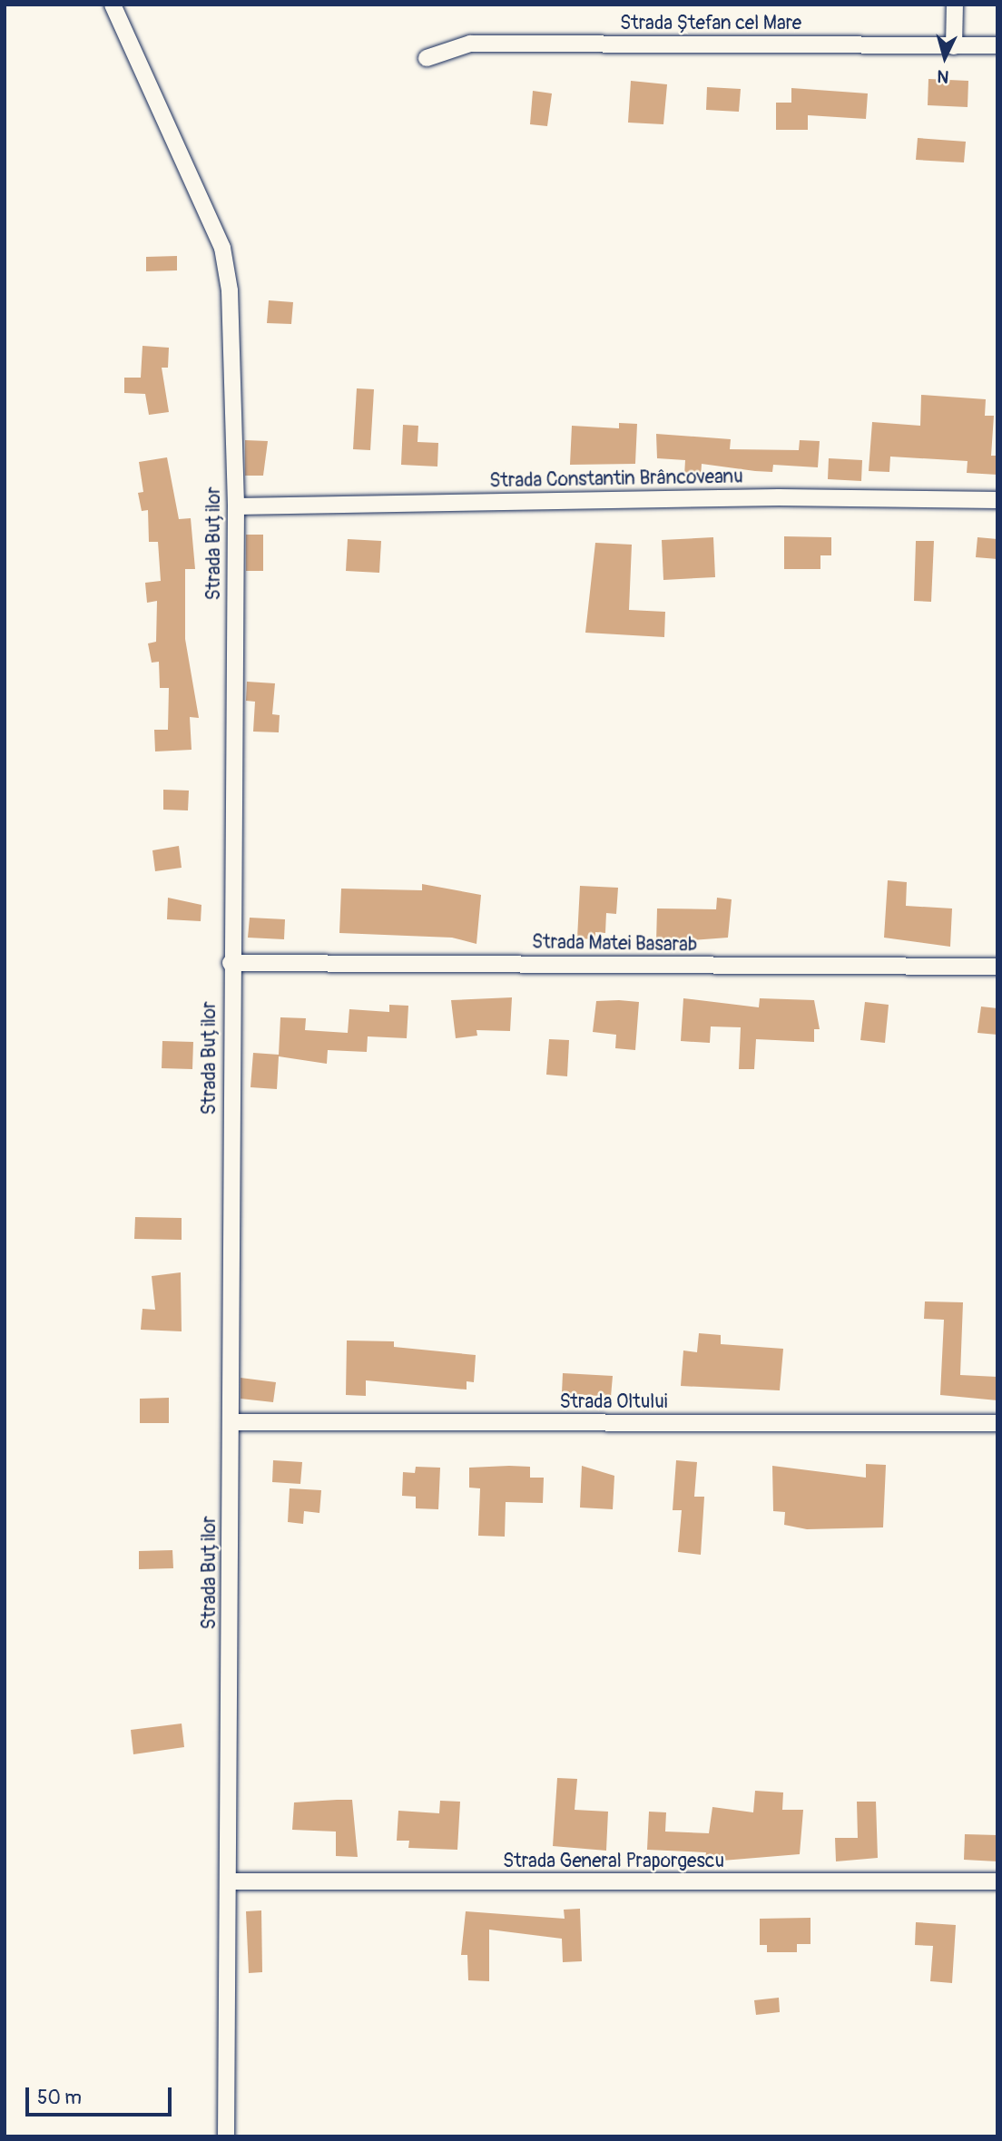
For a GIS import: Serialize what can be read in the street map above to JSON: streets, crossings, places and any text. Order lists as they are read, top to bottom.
{
  "streets": {
    "street": [
      "Strada Ștefan cel Mare",
      "Strada Constantin Brâncoveanu",
      "Strada Buților",
      "Strada Matei Basarab",
      "Strada Oltului",
      "Strada General Praporgescu"
    ]
  },
  "crossings": [
    ["Strada Constantin Brâncoveanu", "Strada Buților"],
    ["Strada Buților", "Strada Matei Basarab"],
    ["Strada Buților", "Strada Oltului"],
    ["Strada Buților", "Strada General Praporgescu"]
  ],
  "scale_bar": "50 m",
  "north": "bottom"
}
